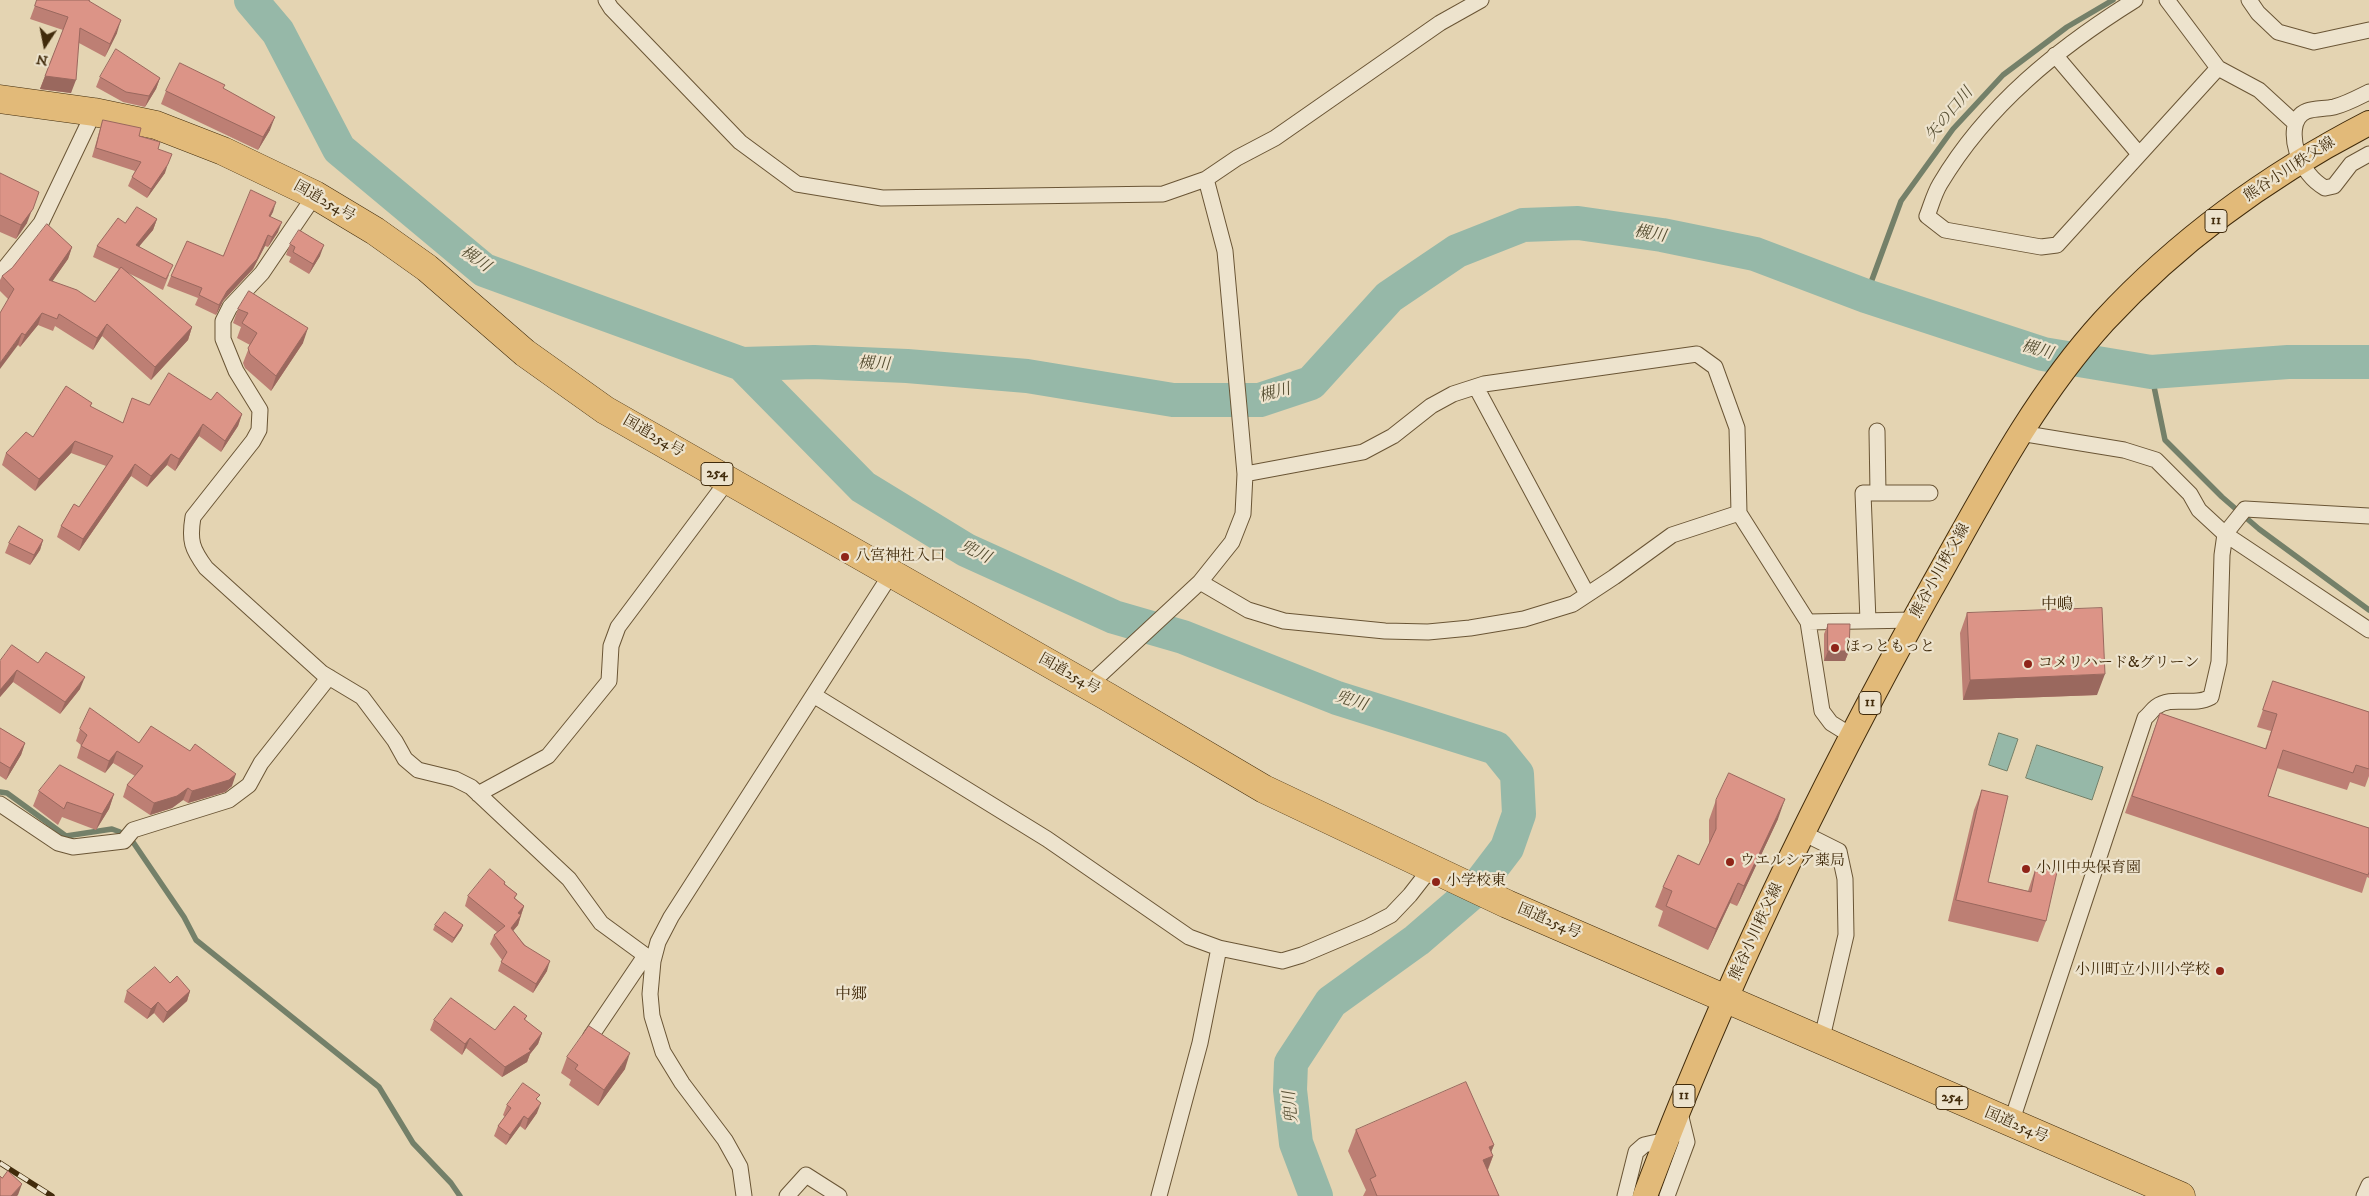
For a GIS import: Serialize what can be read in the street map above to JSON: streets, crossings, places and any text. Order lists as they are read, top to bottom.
{
  "streets": {
    "highway": ["国道254号", "254"],
    "main road": ["熊谷小川秩父線", "11"]
  },
  "crossings": [
    ["熊谷小川秩父線", "国道254号"]
  ],
  "districts": ["中嶋", "中郷"],
  "water": ["矢の口川", "槻川", "兜川"],
  "places": [
    "八宮神社入口",
    "ほっともっと",
    "コメリハード&グリーン",
    "ウエルシア薬局",
    "小川中央保育園",
    "小学校東",
    "小川町立小川小学校"
  ],
  "north": "bottom"
}
